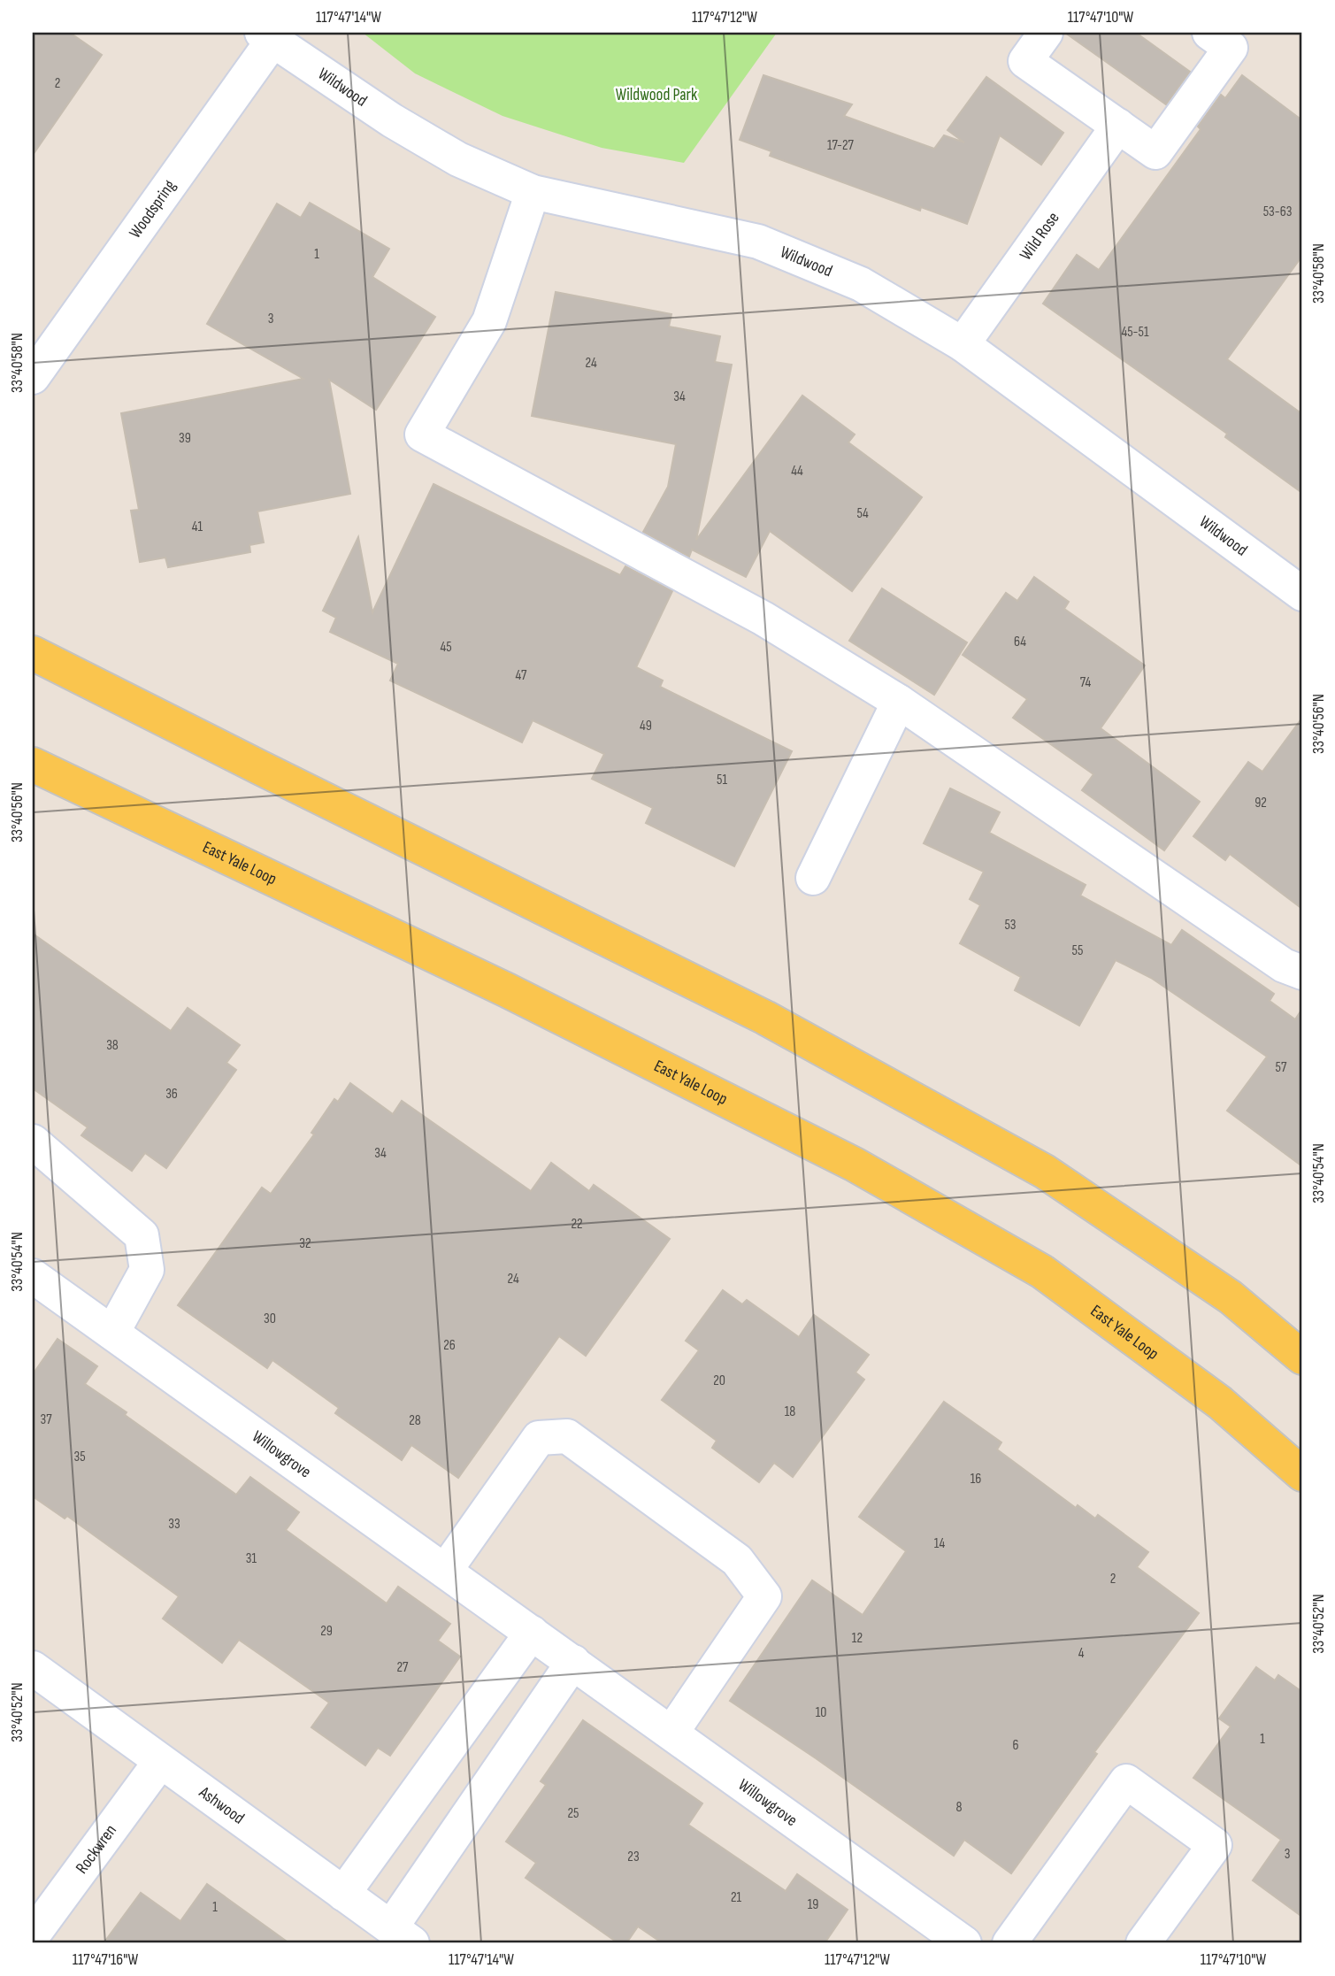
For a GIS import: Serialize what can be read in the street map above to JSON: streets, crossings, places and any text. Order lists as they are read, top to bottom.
{
  "streets": {
    "main road": ["East Yale Loop"],
    "street": [
      "Wildwood",
      "Woodspring",
      "Wild Rose",
      "Willowgrove",
      "Ashwood",
      "Rockwren"
    ]
  },
  "crossings": [
    ["Wildwood", "Woodspring"],
    ["Wildwood", "Wild Rose"],
    ["Ashwood", "Rockwren"]
  ],
  "parks": ["Wildwood Park"],
  "house_numbers": [
    "2",
    "17-27",
    "53-63",
    "1",
    "3",
    "45-51",
    "24",
    "34",
    "39",
    "44",
    "54",
    "41",
    "64",
    "45",
    "47",
    "74",
    "49",
    "51",
    "92",
    "53",
    "55",
    "38",
    "57",
    "36",
    "34",
    "22",
    "32",
    "24",
    "30",
    "26",
    "20",
    "18",
    "37",
    "28",
    "35",
    "16",
    "33",
    "14",
    "31",
    "2",
    "29",
    "12",
    "4",
    "27",
    "10",
    "1",
    "6",
    "8",
    "25",
    "3",
    "23",
    "21",
    "19",
    "1"
  ],
  "coordinates": [
    "117°47'14\"W",
    "117°47'12\"W",
    "117°47'10\"W",
    "33°40'58\"N",
    "33°40'56\"N",
    "33°40'54\"N",
    "33°40'52\"N",
    "117°47'16\"W"
  ]
}
